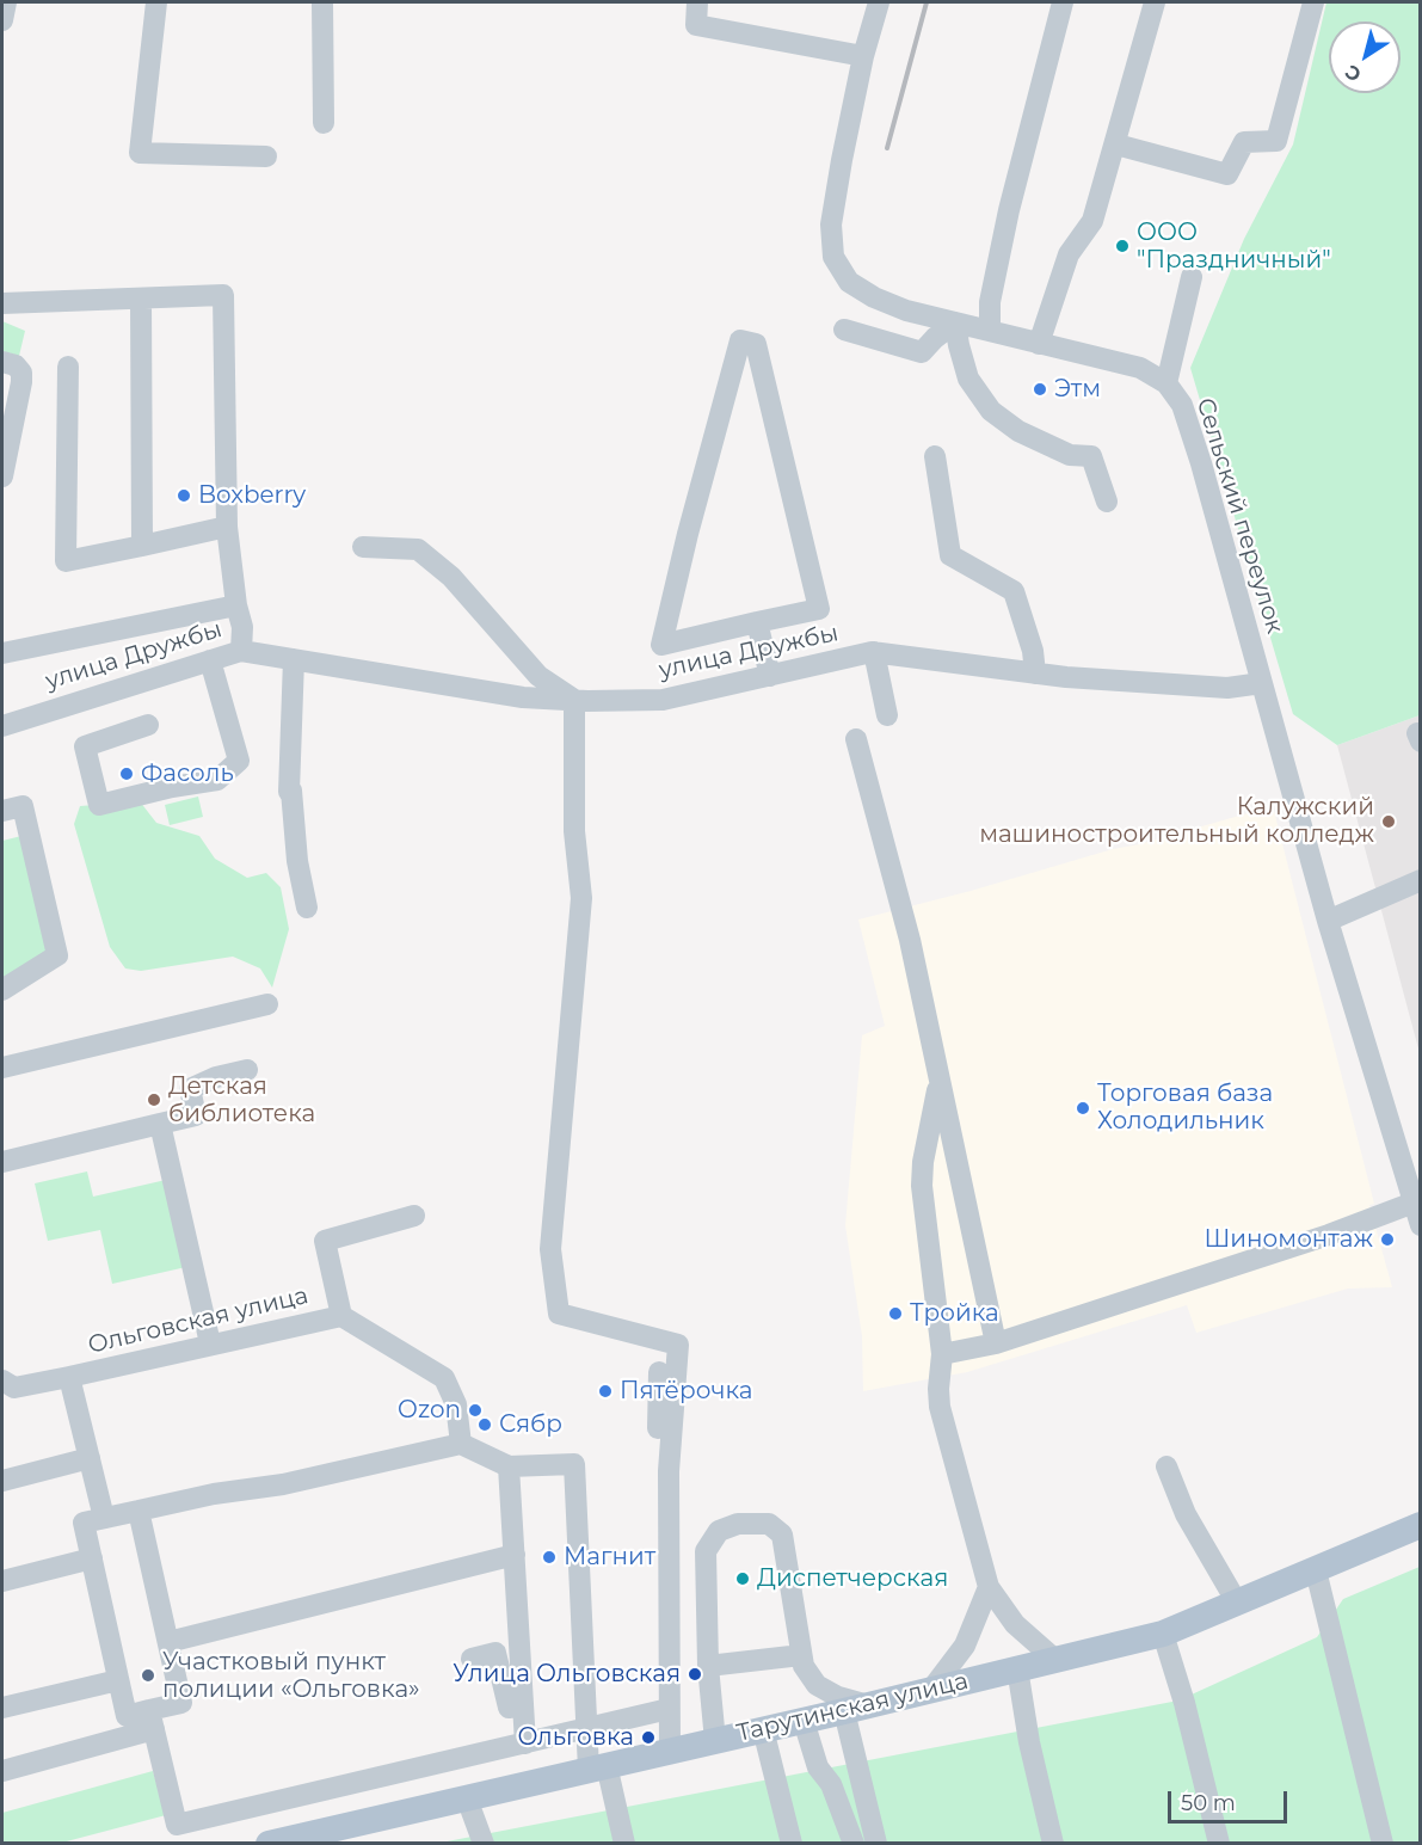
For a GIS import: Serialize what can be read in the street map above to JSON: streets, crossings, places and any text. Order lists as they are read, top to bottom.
{
  "streets": {
    "main road": ["Тарутинская улица"],
    "street": ["Сельский переулок", "улица Дружбы", "Ольговская улица"]
  },
  "crossings": [
    ["Сельский переулок", "улица Дружбы"]
  ],
  "places": [
    "ООО \"Праздничный\"",
    "Этм",
    "Boxberry",
    "Фасоль",
    "Калужский машиностроительный колледж",
    "Детская библиотека",
    "Торговая база Холодильник",
    "Шиномонтаж",
    "Тройка",
    "Пятёрочка",
    "Ozon",
    "Сябр",
    "Магнит",
    "Диспетчерская",
    "Улица Ольговская",
    "Участковый пункт полиции «Ольговка»",
    "Ольговка"
  ],
  "scale_bar": "50 m",
  "north": "bottom left"
}
